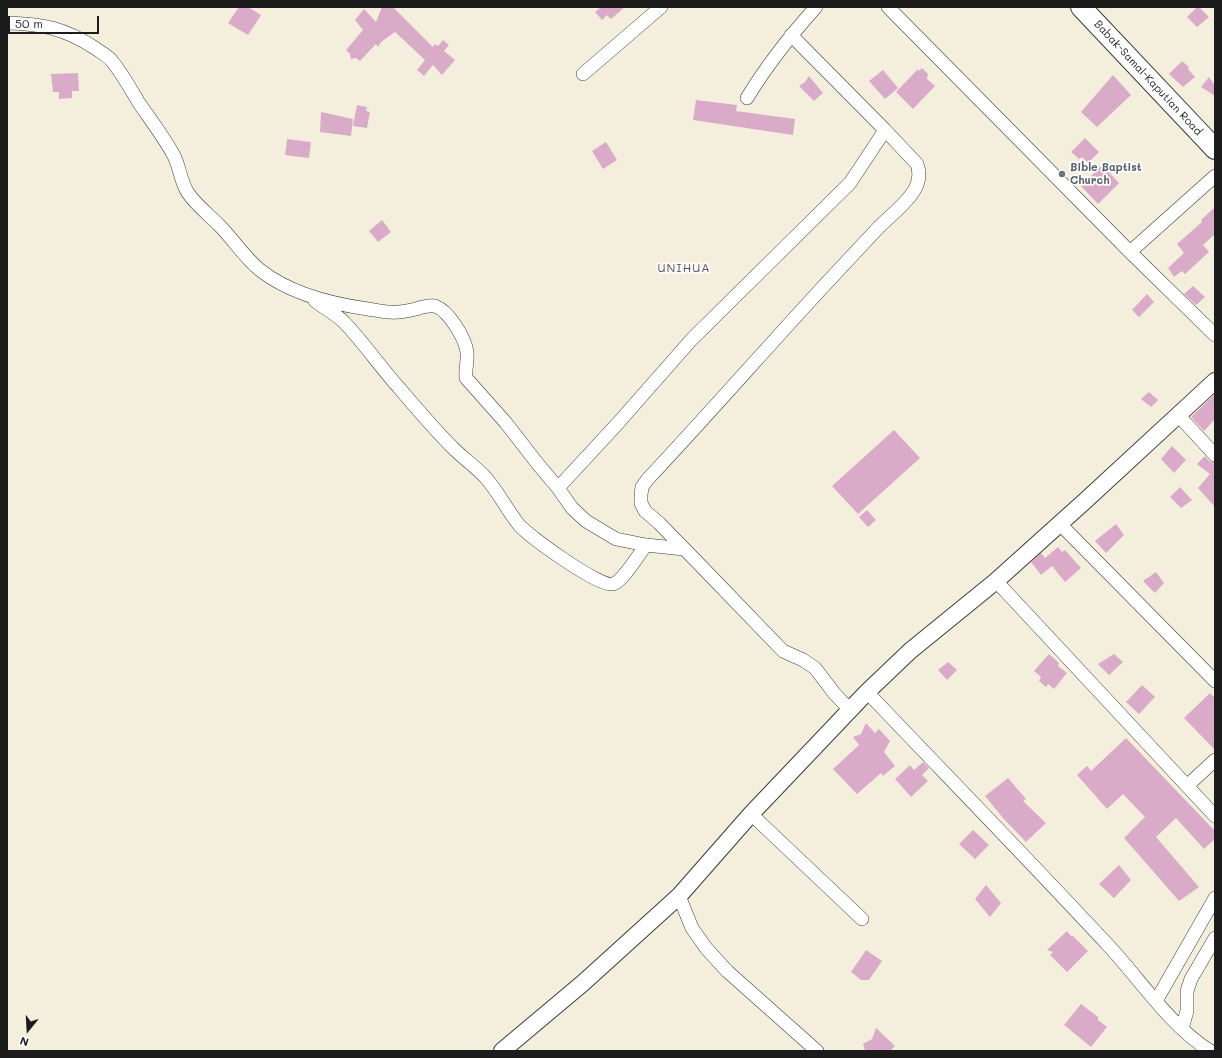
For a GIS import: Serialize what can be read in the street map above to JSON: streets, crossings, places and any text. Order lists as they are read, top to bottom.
{
  "streets": {
    "main road": ["Babak-Samal-Kaputian Road"]
  },
  "districts": ["UNIHUA"],
  "places": ["Bible Baptist Church"],
  "scale_bar": "50 m",
  "north": "bottom"
}
